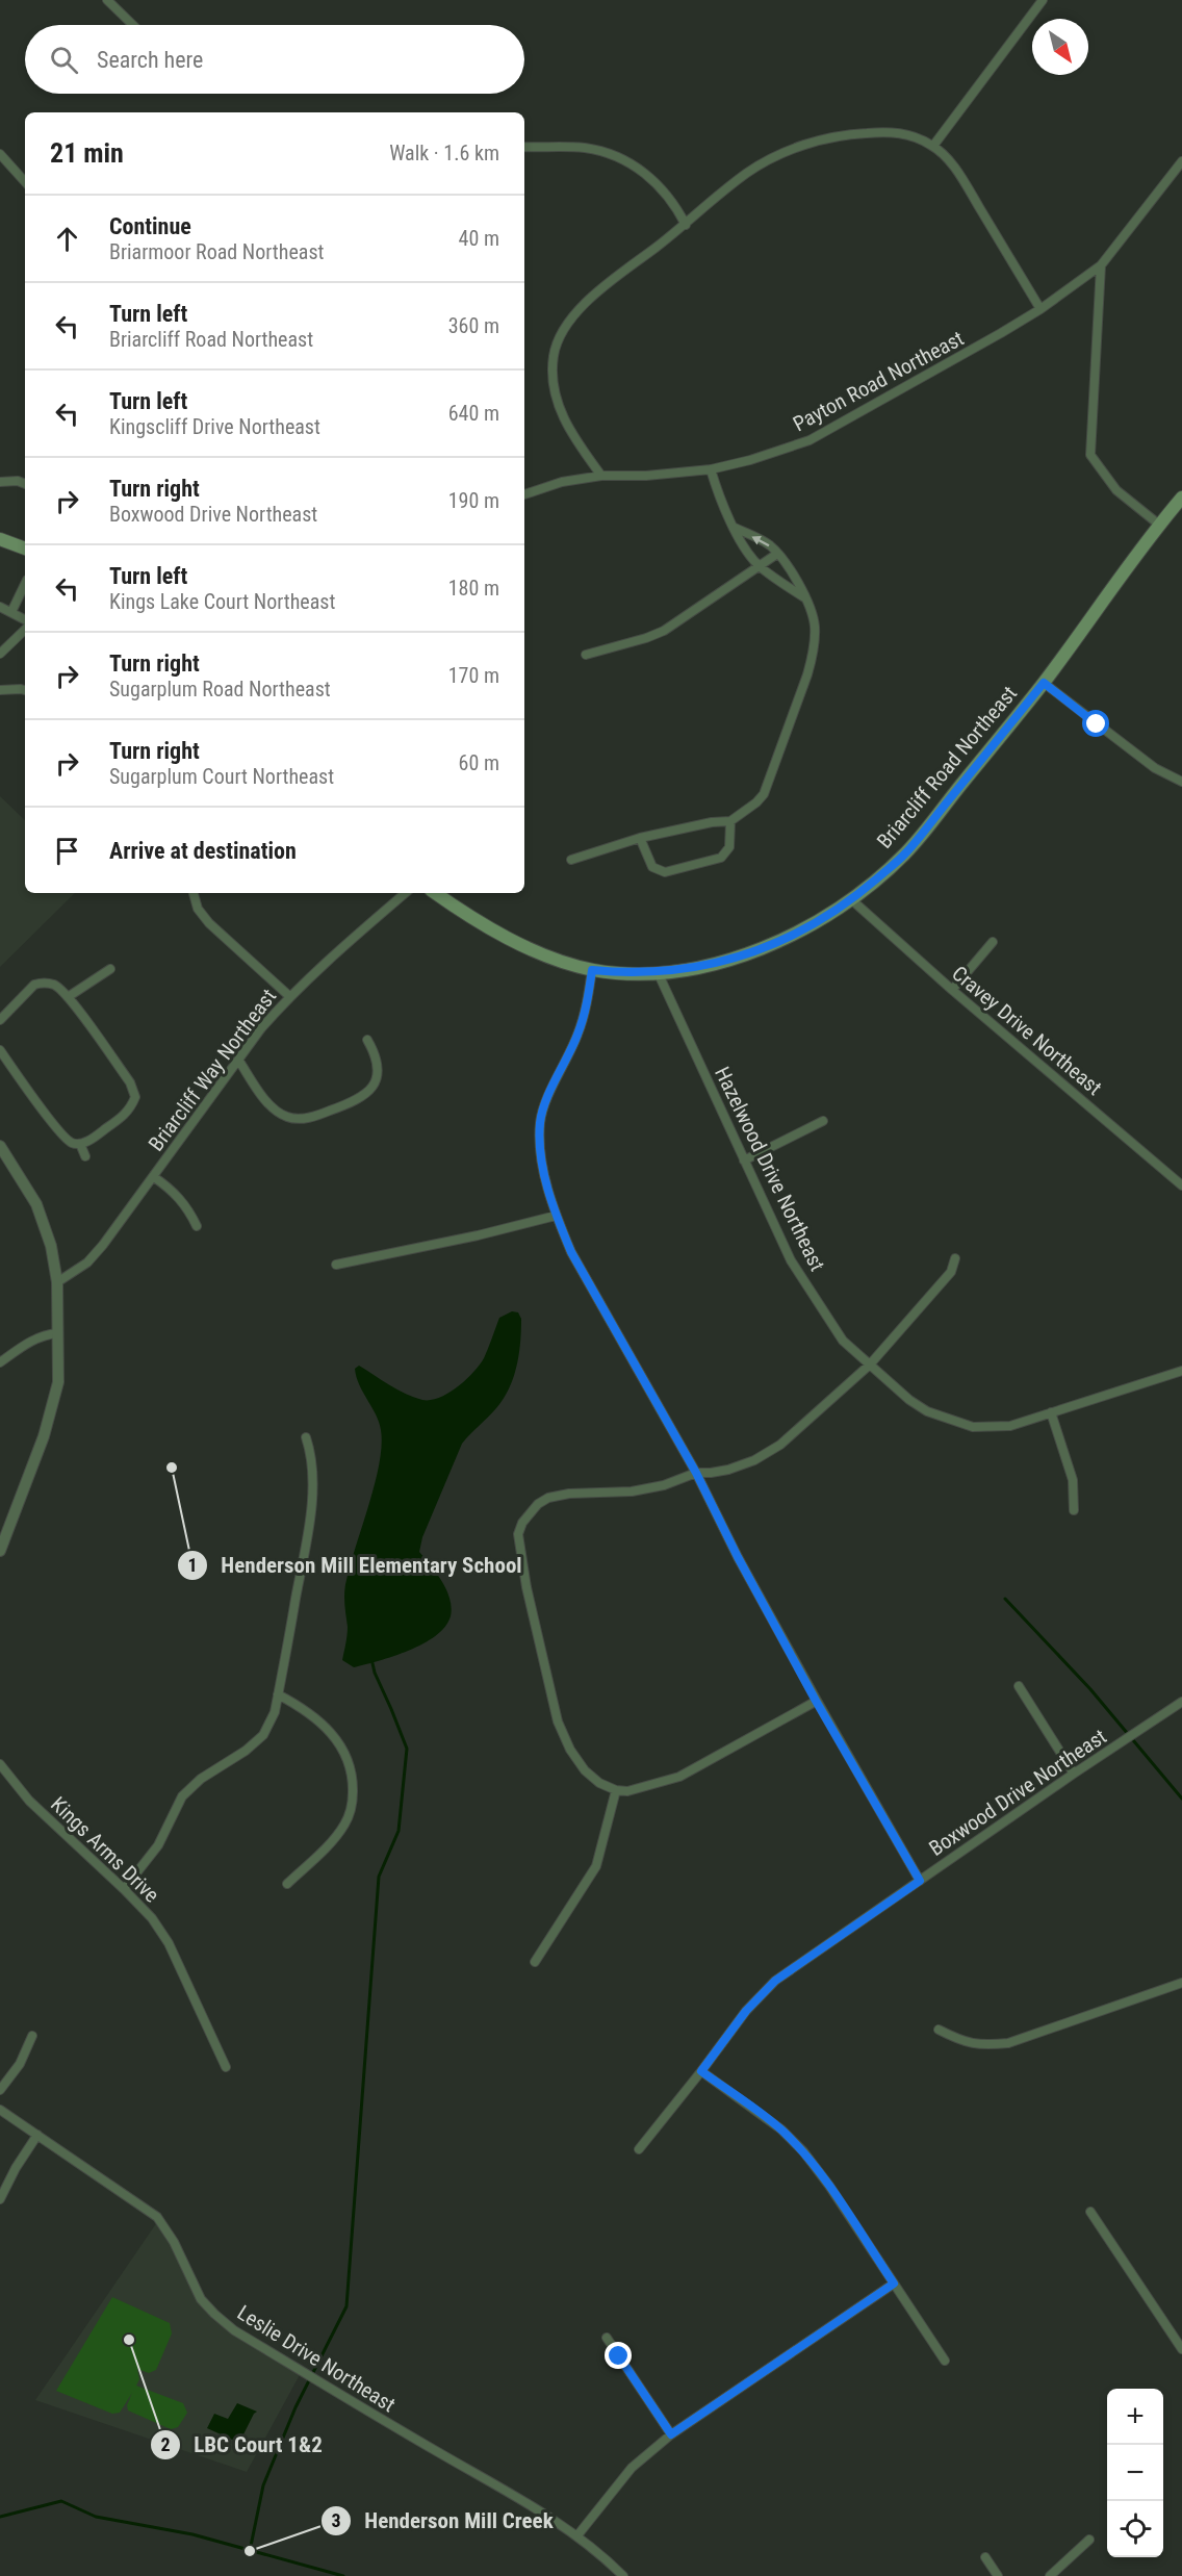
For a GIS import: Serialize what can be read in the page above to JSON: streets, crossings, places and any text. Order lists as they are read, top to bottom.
{
  "streets": {
    "main road": ["Briarcliff Road Northeast"],
    "street": [
      "Payton Road Northeast",
      "Cravey Drive Northeast",
      "Briarcliff Way Northeast",
      "Hazelwood Drive Northeast",
      "Boxwood Drive Northeast",
      "Kings Arms Drive",
      "Leslie Drive Northeast"
    ]
  },
  "crossings": [
    ["Briarcliff Road Northeast", "Cravey Drive Northeast"],
    ["Briarcliff Road Northeast", "Hazelwood Drive Northeast"]
  ],
  "places": ["Henderson Mill Elementary School", "LBC Court 1&2", "Henderson Mill Creek"],
  "north": "bottom right",
  "page": {
    "search": "Search here",
    "heading": ["21 min", "Walk · 1.6 km"],
    "list": [
      ["Continue", "Briarmoor Road Northeast", "40 m"],
      ["Turn left", "Briarcliff Road Northeast", "360 m"],
      ["Turn left", "Kingscliff Drive Northeast", "640 m"],
      ["Turn right", "Boxwood Drive Northeast", "190 m"],
      ["Turn left", "Kings Lake Court Northeast", "180 m"],
      ["Turn right", "Sugarplum Road Northeast", "170 m"],
      ["Turn right", "Sugarplum Court Northeast", "60 m"],
      "Arrive at destination"
    ],
    "map_buttons": ["+", "−"]
  }
}
